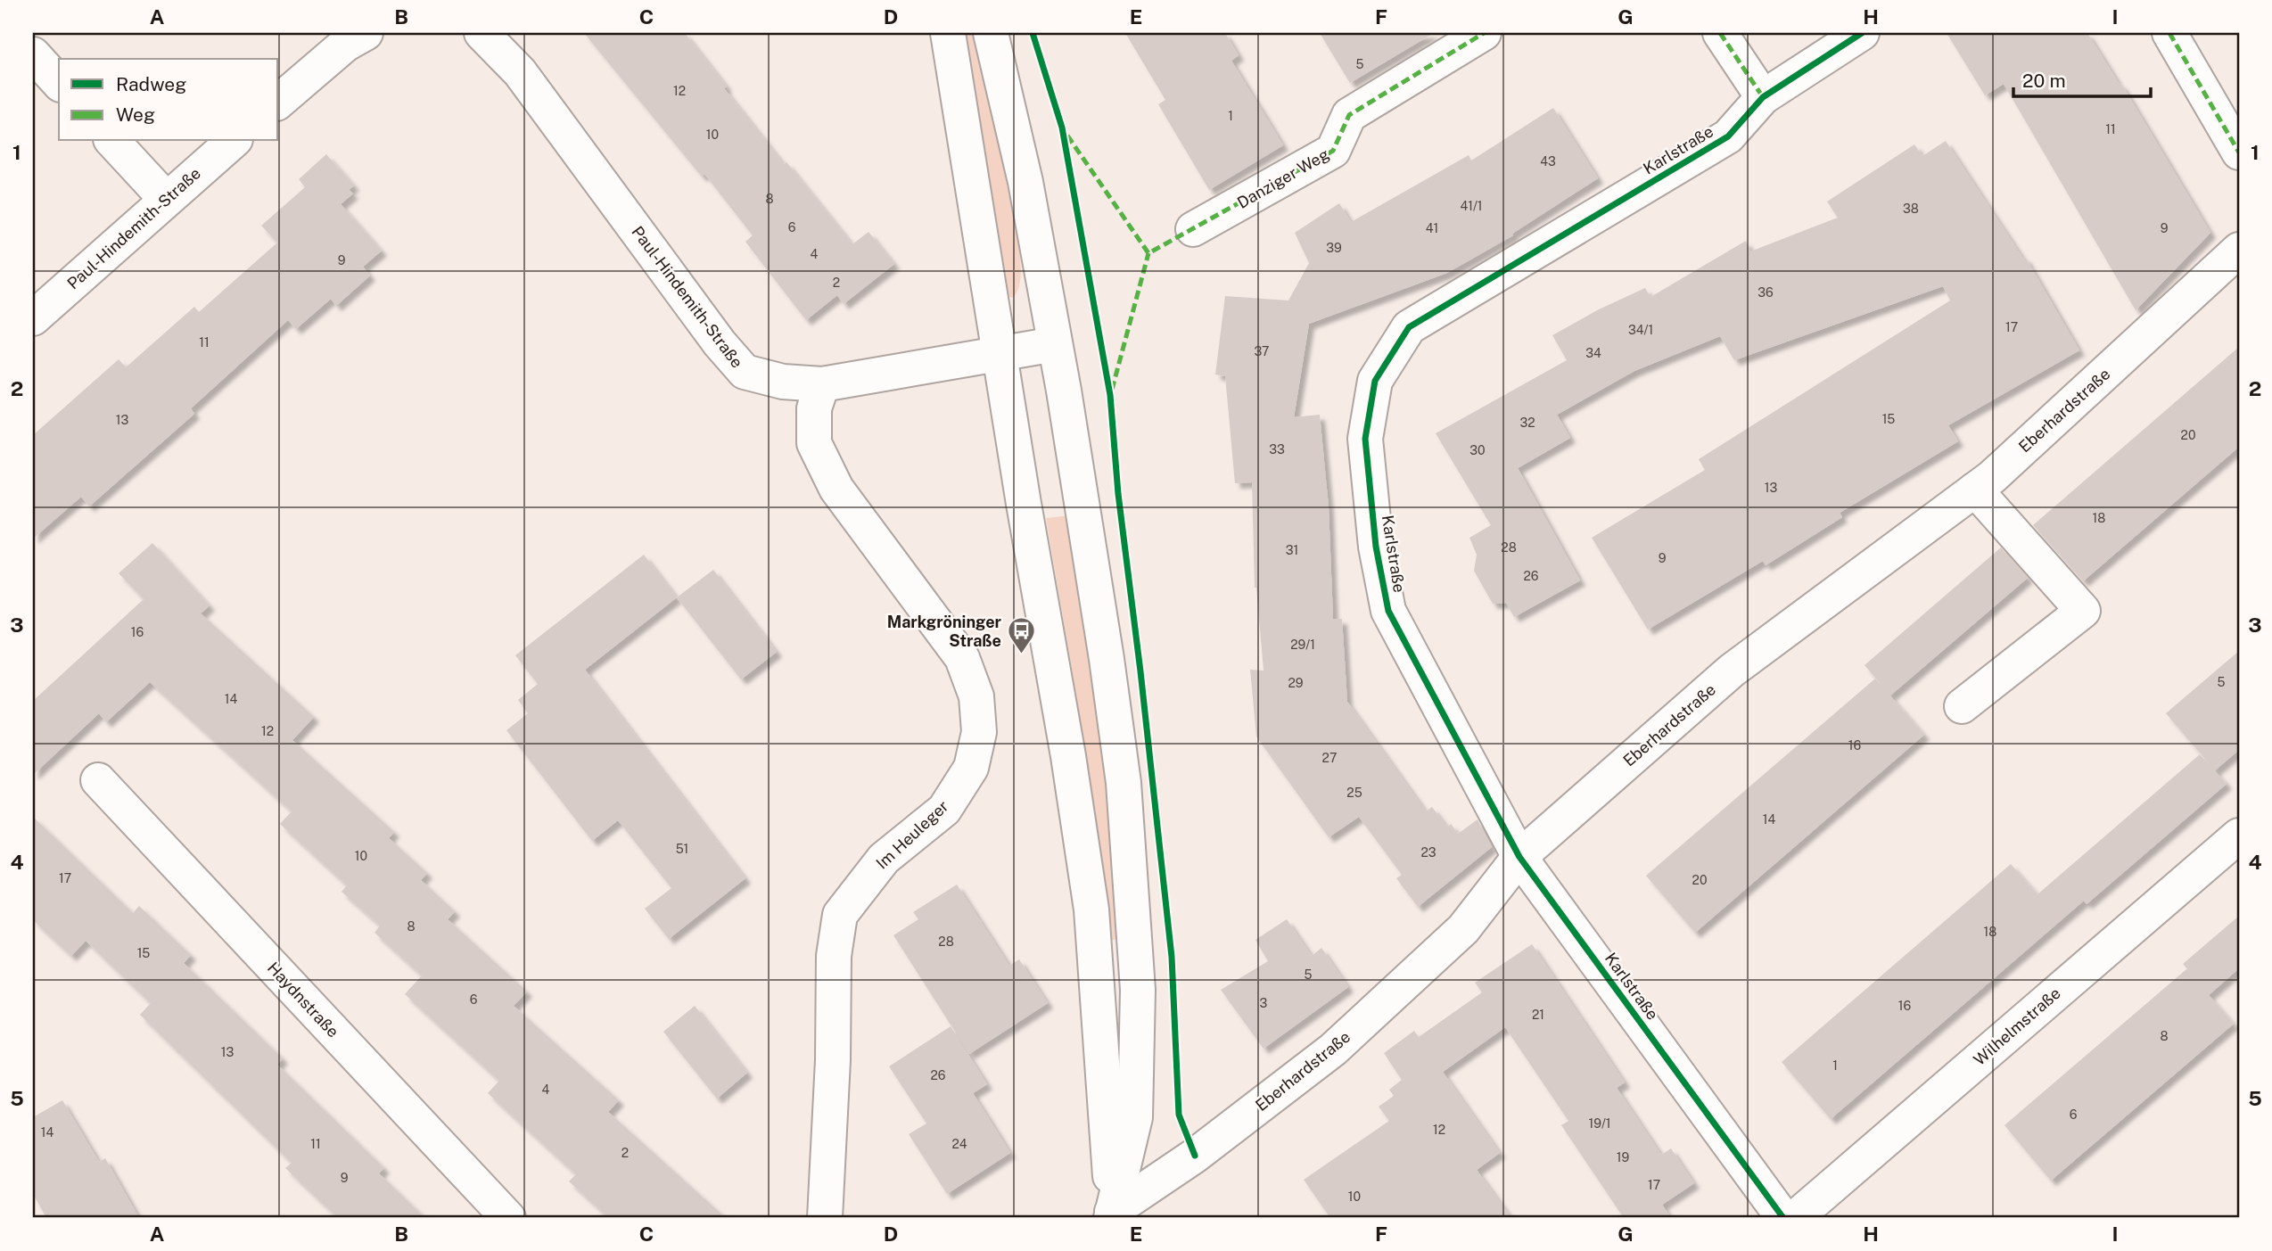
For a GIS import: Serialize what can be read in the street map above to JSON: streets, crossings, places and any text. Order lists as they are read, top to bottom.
{
  "streets": {
    "street": [
      "Karlstraße",
      "Danziger Weg",
      "Paul-Hindemith-Straße",
      "Eberhardstraße",
      "Im Heuleger",
      "Haydnstraße",
      "Wilhelmstraße"
    ]
  },
  "crossings": [
    ["Karlstraße", "Eberhardstraße"],
    ["Paul-Hindemith-Straße", "Im Heuleger"]
  ],
  "places": {
    "bus stop": ["Markgröninger Straße"]
  },
  "house_numbers": [
    "5",
    "12",
    "1",
    "11",
    "10",
    "43",
    "8",
    "41/1",
    "38",
    "6",
    "41",
    "9",
    "39",
    "4",
    "9",
    "2",
    "36",
    "17",
    "34/1",
    "11",
    "37",
    "34",
    "15",
    "13",
    "32",
    "20",
    "33",
    "30",
    "13",
    "18",
    "28",
    "31",
    "9",
    "26",
    "16",
    "29/1",
    "5",
    "29",
    "14",
    "12",
    "16",
    "27",
    "25",
    "14",
    "51",
    "23",
    "10",
    "17",
    "20",
    "8",
    "18",
    "28",
    "15",
    "5",
    "6",
    "3",
    "16",
    "21",
    "8",
    "13",
    "1",
    "26",
    "4",
    "6",
    "19/1",
    "12",
    "14",
    "11",
    "24",
    "2",
    "19",
    "9",
    "17",
    "10"
  ],
  "legend": ["Radweg", "Weg"],
  "scale_bar": "20 m",
  "grid": {
    "columns": [
      "A",
      "B",
      "C",
      "D",
      "E",
      "F",
      "G",
      "H",
      "I"
    ],
    "rows": [
      "1",
      "2",
      "3",
      "4",
      "5"
    ]
  }
}
